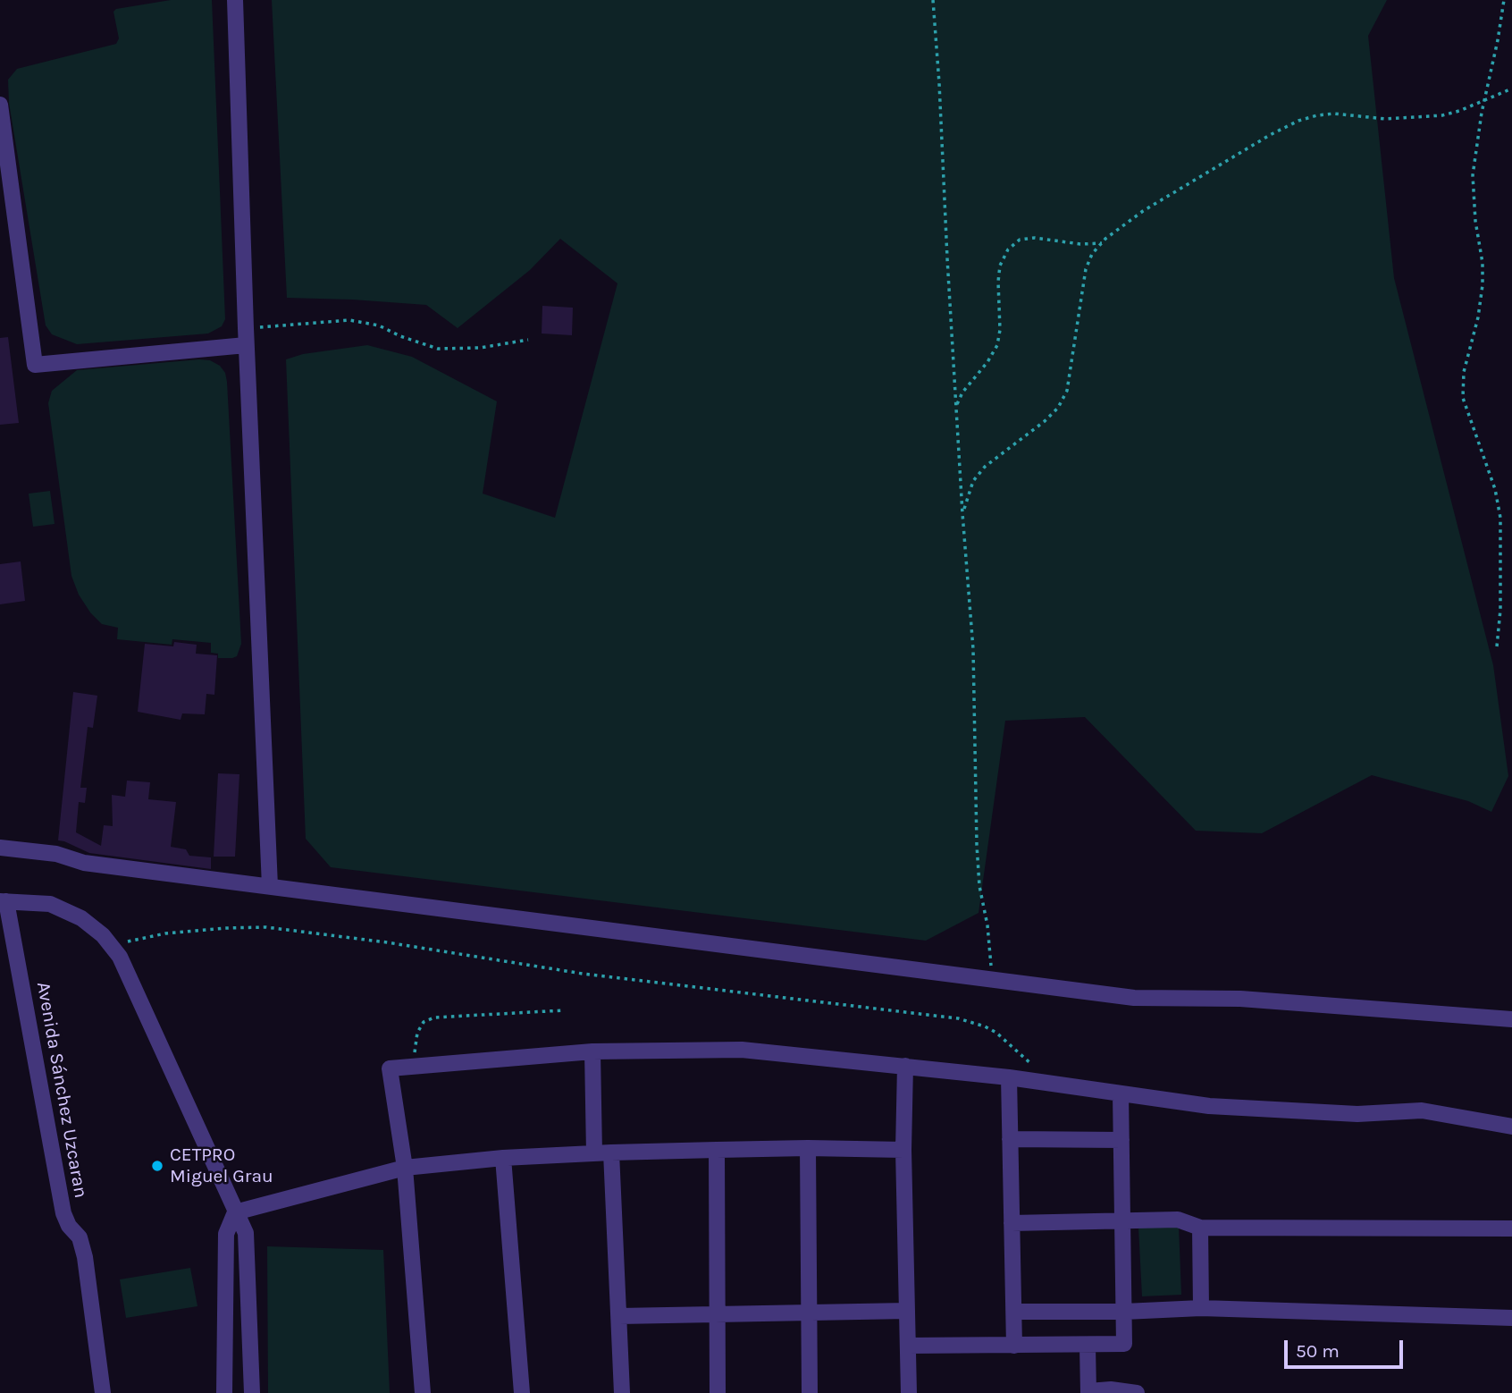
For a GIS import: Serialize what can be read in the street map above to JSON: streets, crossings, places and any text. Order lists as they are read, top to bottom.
{
  "streets": {
    "street": ["Avenida Sánchez Uzcaran"]
  },
  "places": ["CETPRO Miguel Grau"],
  "scale_bar": "50 m"
}
